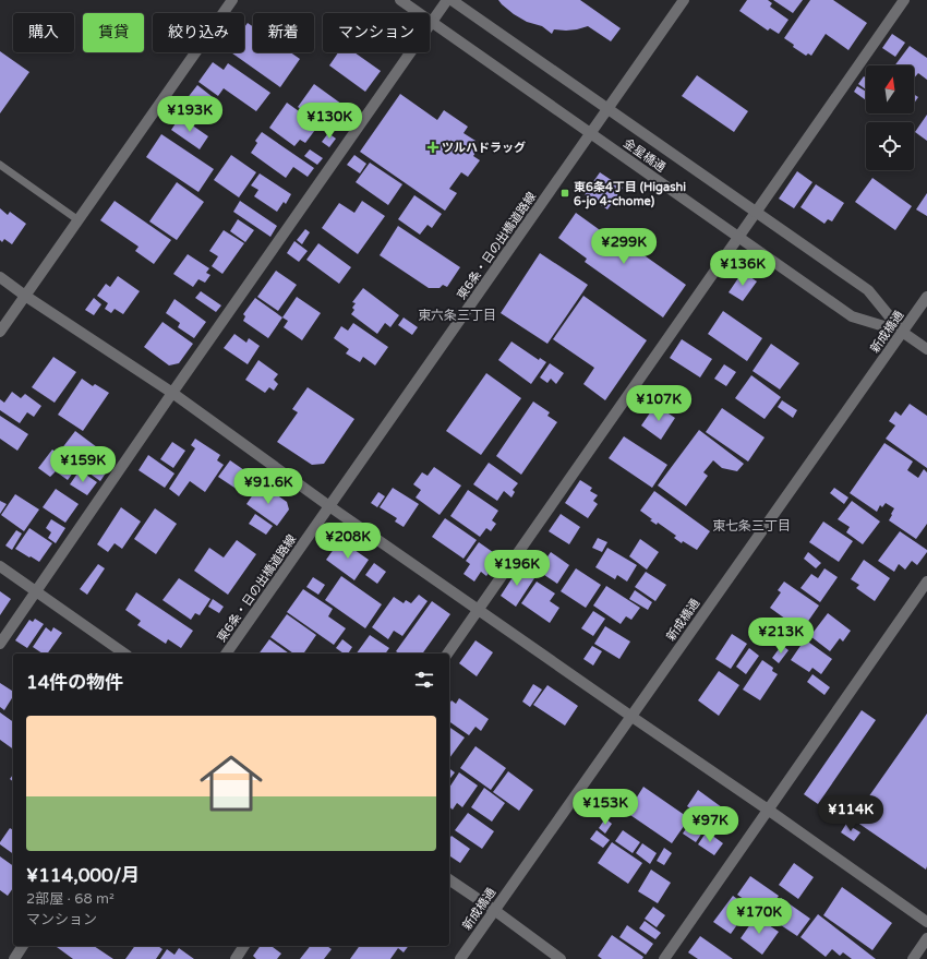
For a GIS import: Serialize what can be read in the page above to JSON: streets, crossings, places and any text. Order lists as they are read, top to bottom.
{
  "streets": {
    "street": ["金星橋通", "東6条・日の出橋道路線", "新成橋通"]
  },
  "crossings": [
    ["金星橋通", "東6条・日の出橋道路線"],
    ["金星橋通", "新成橋通"]
  ],
  "districts": ["東六条三丁目", "東七条三丁目"],
  "places": {
    "health": ["ツルハドラッグ"],
    "transit": ["東6条4丁目 (Higashi 6-jo 4-chome)"]
  },
  "north": "top",
  "page": {
    "chip": [
      "購入",
      "賃貸",
      "絞り込み",
      "新着",
      "マンション"
    ],
    "price": [
      "¥193K",
      "¥130K",
      "¥299K",
      "¥136K",
      "¥107K",
      "¥159K",
      "¥91.6K",
      "¥208K",
      "¥196K",
      "¥213K",
      "¥153K",
      "¥114K",
      "¥97K",
      "¥170K"
    ],
    "heading": "14件の物件",
    "list": [
      {
        "name": "¥114,000/月",
        "note": "2部屋 · 68 m² · マンション"
      }
    ]
  }
}
